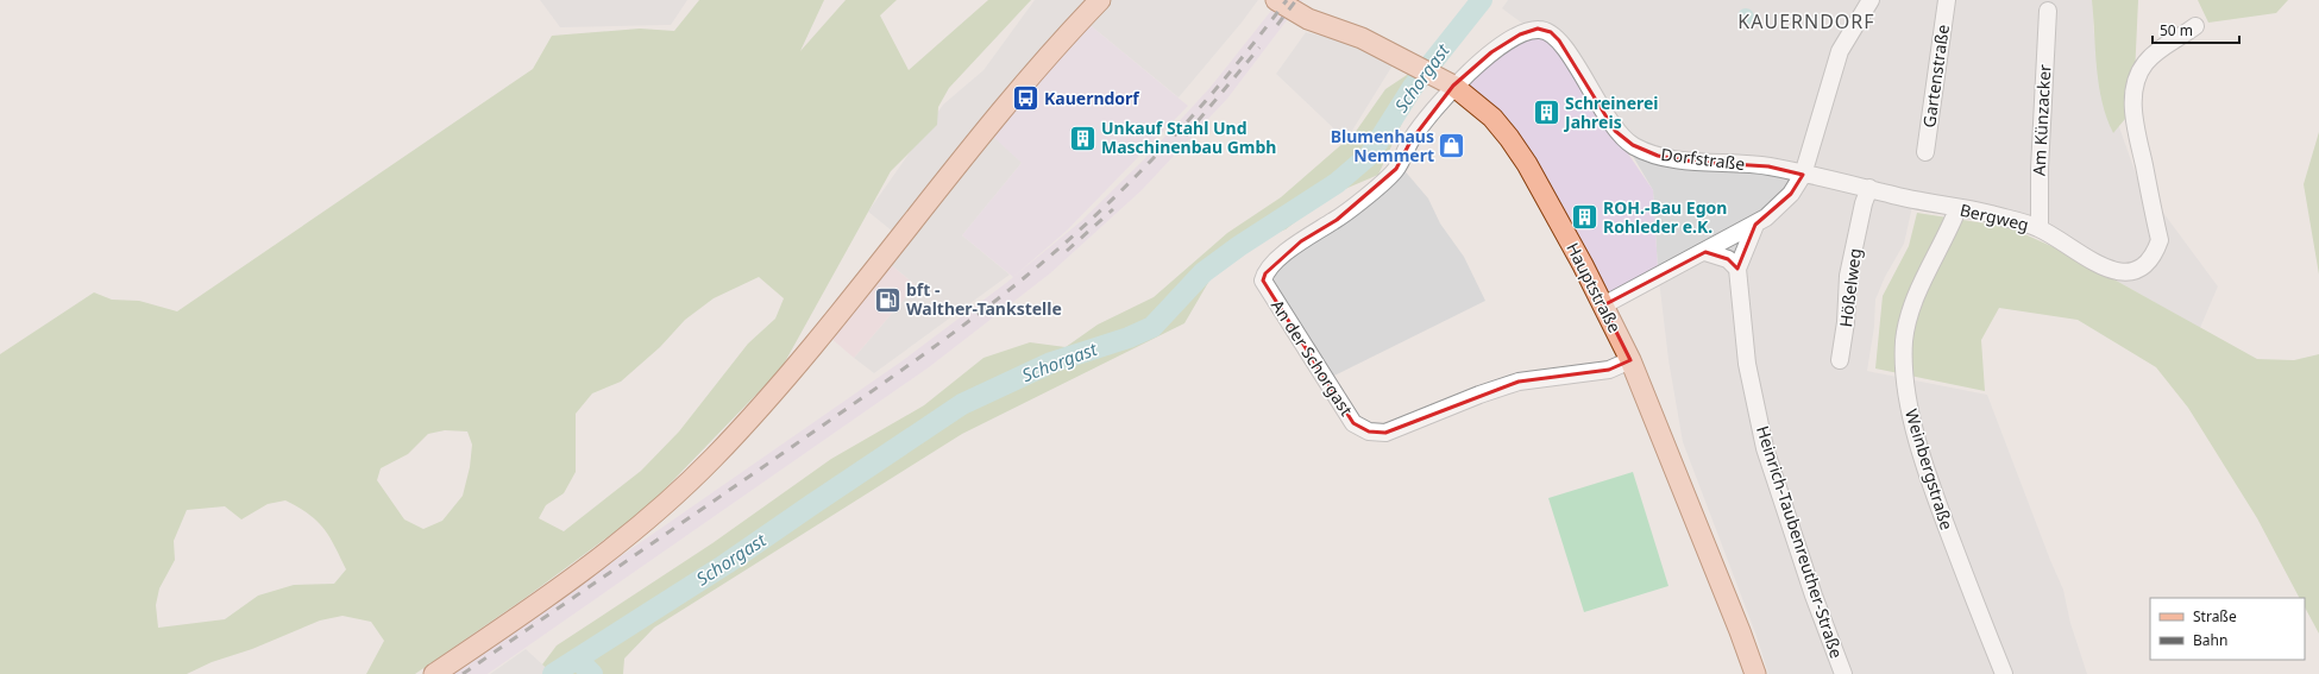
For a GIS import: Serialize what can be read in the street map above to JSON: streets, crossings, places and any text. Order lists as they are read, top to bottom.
{
  "streets": {
    "main road": ["Hauptstraße"],
    "street": [
      "Gartenstraße",
      "Am Künzacker",
      "Dorfstraße",
      "Bergweg",
      "Hößelweg",
      "An der Schorgast",
      "Weinbergstraße",
      "Heinrich-Taubenreuther-Straße"
    ]
  },
  "crossings": [
    ["Am Künzacker", "Bergweg"],
    ["Dorfstraße", "Bergweg"],
    ["Dorfstraße", "Hauptstraße"],
    ["Dorfstraße", "An der Schorgast"],
    ["Bergweg", "Hößelweg"],
    ["Bergweg", "Weinbergstraße"],
    ["Hauptstraße", "An der Schorgast"]
  ],
  "districts": ["KAUERNDORF"],
  "water": ["Schorgast"],
  "places": {
    "bus stop": ["Kauerndorf"],
    "building": ["Schreinerei Jahreis", "Unkauf Stahl Und Maschinenbau Gmbh", "ROH.-Bau Egon Rohleder e.K."],
    "shop": ["Blumenhaus Nemmert"],
    "fuel station": ["bft - Walther-Tankstelle"]
  },
  "legend": ["Straße", "Bahn"],
  "scale_bar": "50 m"
}
